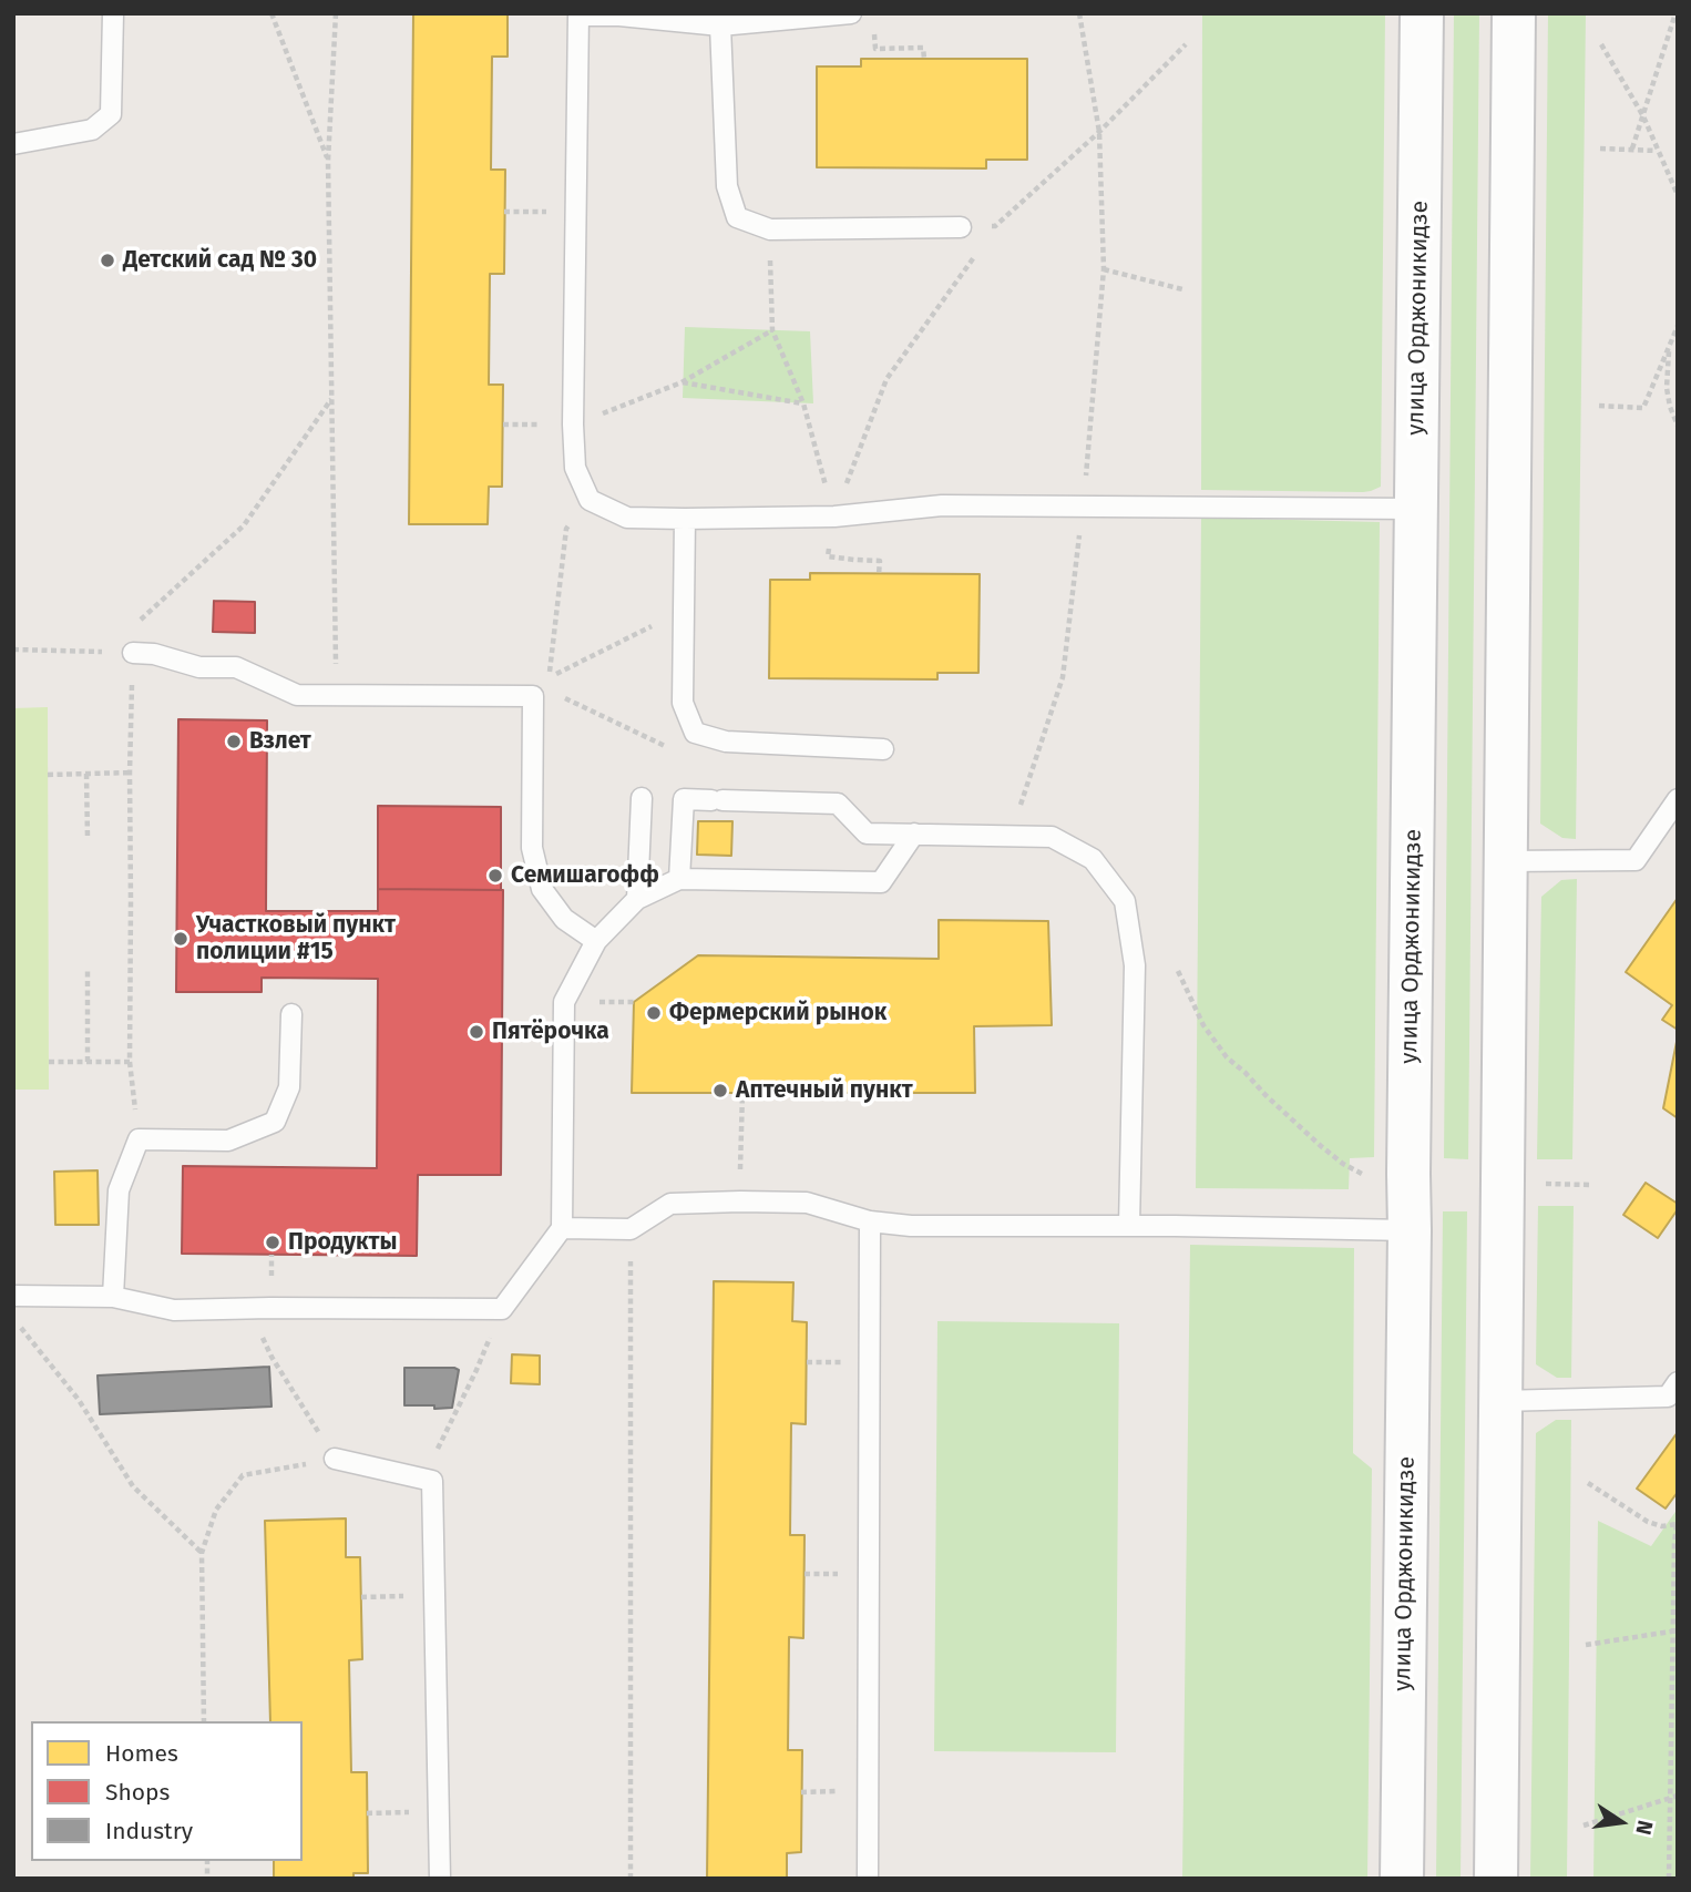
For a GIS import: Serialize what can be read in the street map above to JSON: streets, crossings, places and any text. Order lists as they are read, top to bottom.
{
  "streets": {
    "street": ["улица Орджоникидзе"]
  },
  "places": [
    "Детский сад № 30",
    "Взлет",
    "Семишагофф",
    "Участковый пункт полиции #15",
    "Фермерский рынок",
    "Пятёрочка",
    "Аптечный пункт",
    "Продукты"
  ],
  "legend": ["Homes", "Shops", "Industry"],
  "north": "right"
}
